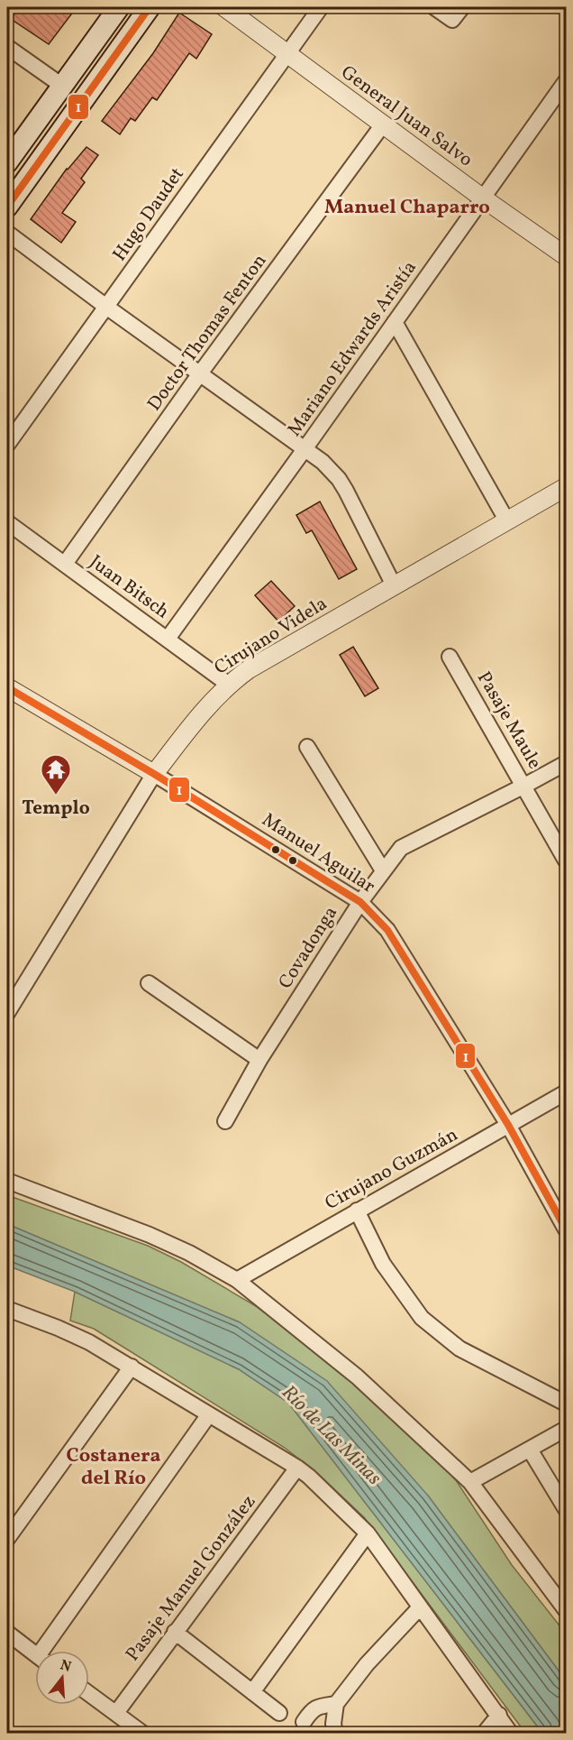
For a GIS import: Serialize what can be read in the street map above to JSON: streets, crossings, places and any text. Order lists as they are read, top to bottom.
{
  "streets": {
    "street": [
      "General Juan Salvo",
      "Hugo Daudet",
      "Doctor Thomas Fenton",
      "Mariano Edwards Aristía",
      "Juan Bitsch",
      "Cirujano Videla",
      "Pasaje Maule",
      "Manuel Aguilar",
      "Covadonga",
      "Cirujano Guzmán",
      "Pasaje Manuel González"
    ]
  },
  "crossings": [
    ["General Juan Salvo", "Hugo Daudet"],
    ["General Juan Salvo", "Doctor Thomas Fenton"],
    ["General Juan Salvo", "Mariano Edwards Aristía"],
    ["Doctor Thomas Fenton", "Juan Bitsch"],
    ["Mariano Edwards Aristía", "Juan Bitsch"],
    ["Juan Bitsch", "Cirujano Videla"],
    ["Cirujano Videla", "Manuel Aguilar"],
    ["Pasaje Maule", "Covadonga"],
    ["Manuel Aguilar", "Covadonga"],
    ["Manuel Aguilar", "Cirujano Guzmán"]
  ],
  "districts": ["Manuel Chaparro", "Costanera del Río"],
  "water": ["Río de Las Minas"],
  "places": {
    "temple": ["Templo"]
  },
  "lines": ["transit line 1"],
  "north": "top"
}
